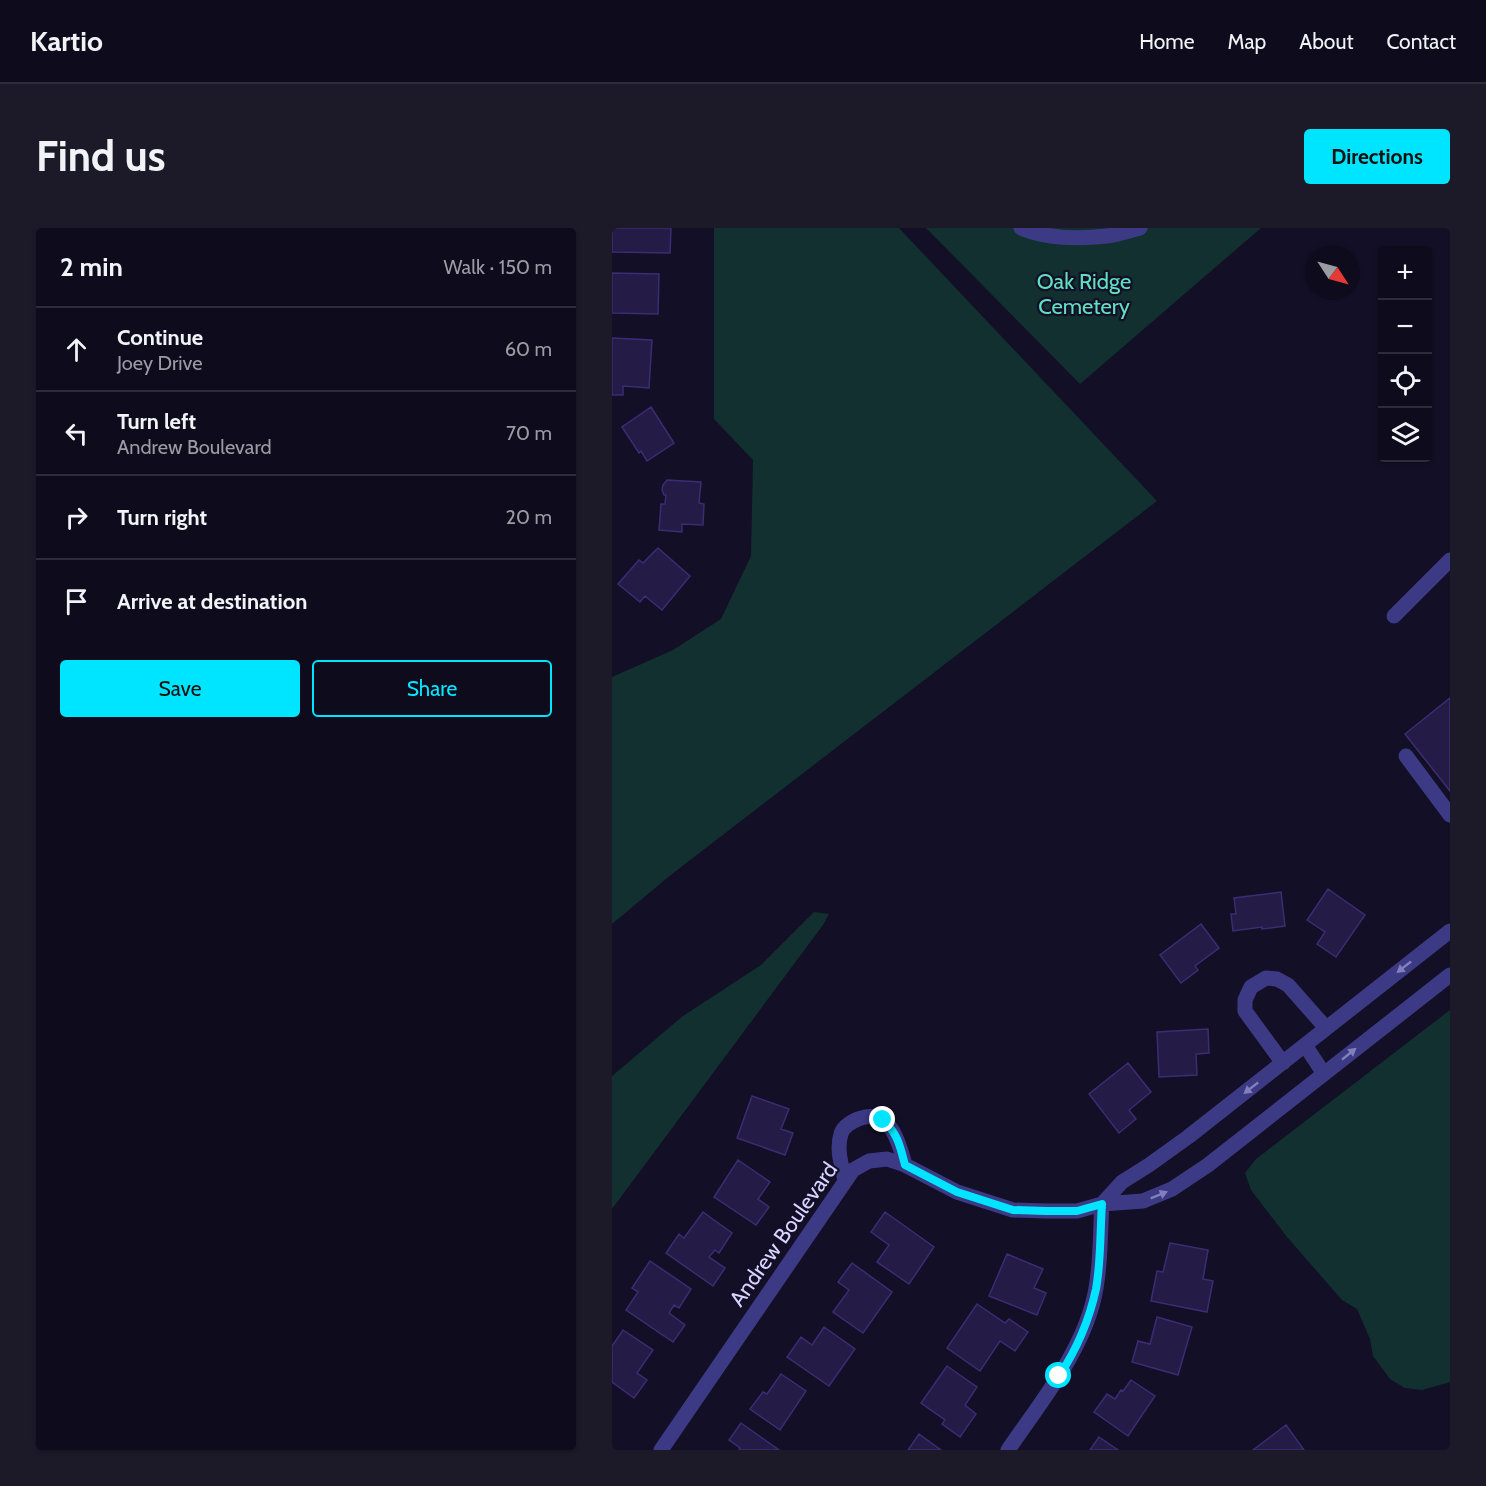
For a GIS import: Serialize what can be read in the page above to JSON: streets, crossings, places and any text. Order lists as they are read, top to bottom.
{
  "streets": {
    "street": ["Andrew Boulevard"]
  },
  "parks": ["Oak Ridge Cemetery"],
  "north": "bottom right",
  "page": {
    "header": "Kartio",
    "nav": [
      "Home",
      "Map",
      "About",
      "Contact"
    ],
    "buttons": [
      "Directions",
      ["Save", "Share"]
    ],
    "title": "Find us",
    "heading": ["2 min", "Walk · 150 m"],
    "map_buttons": ["+", "−"],
    "list": [
      ["Continue", "Joey Drive", "60 m"],
      ["Turn left", "Andrew Boulevard", "70 m"],
      ["Turn right", "20 m"],
      "Arrive at destination"
    ]
  }
}
